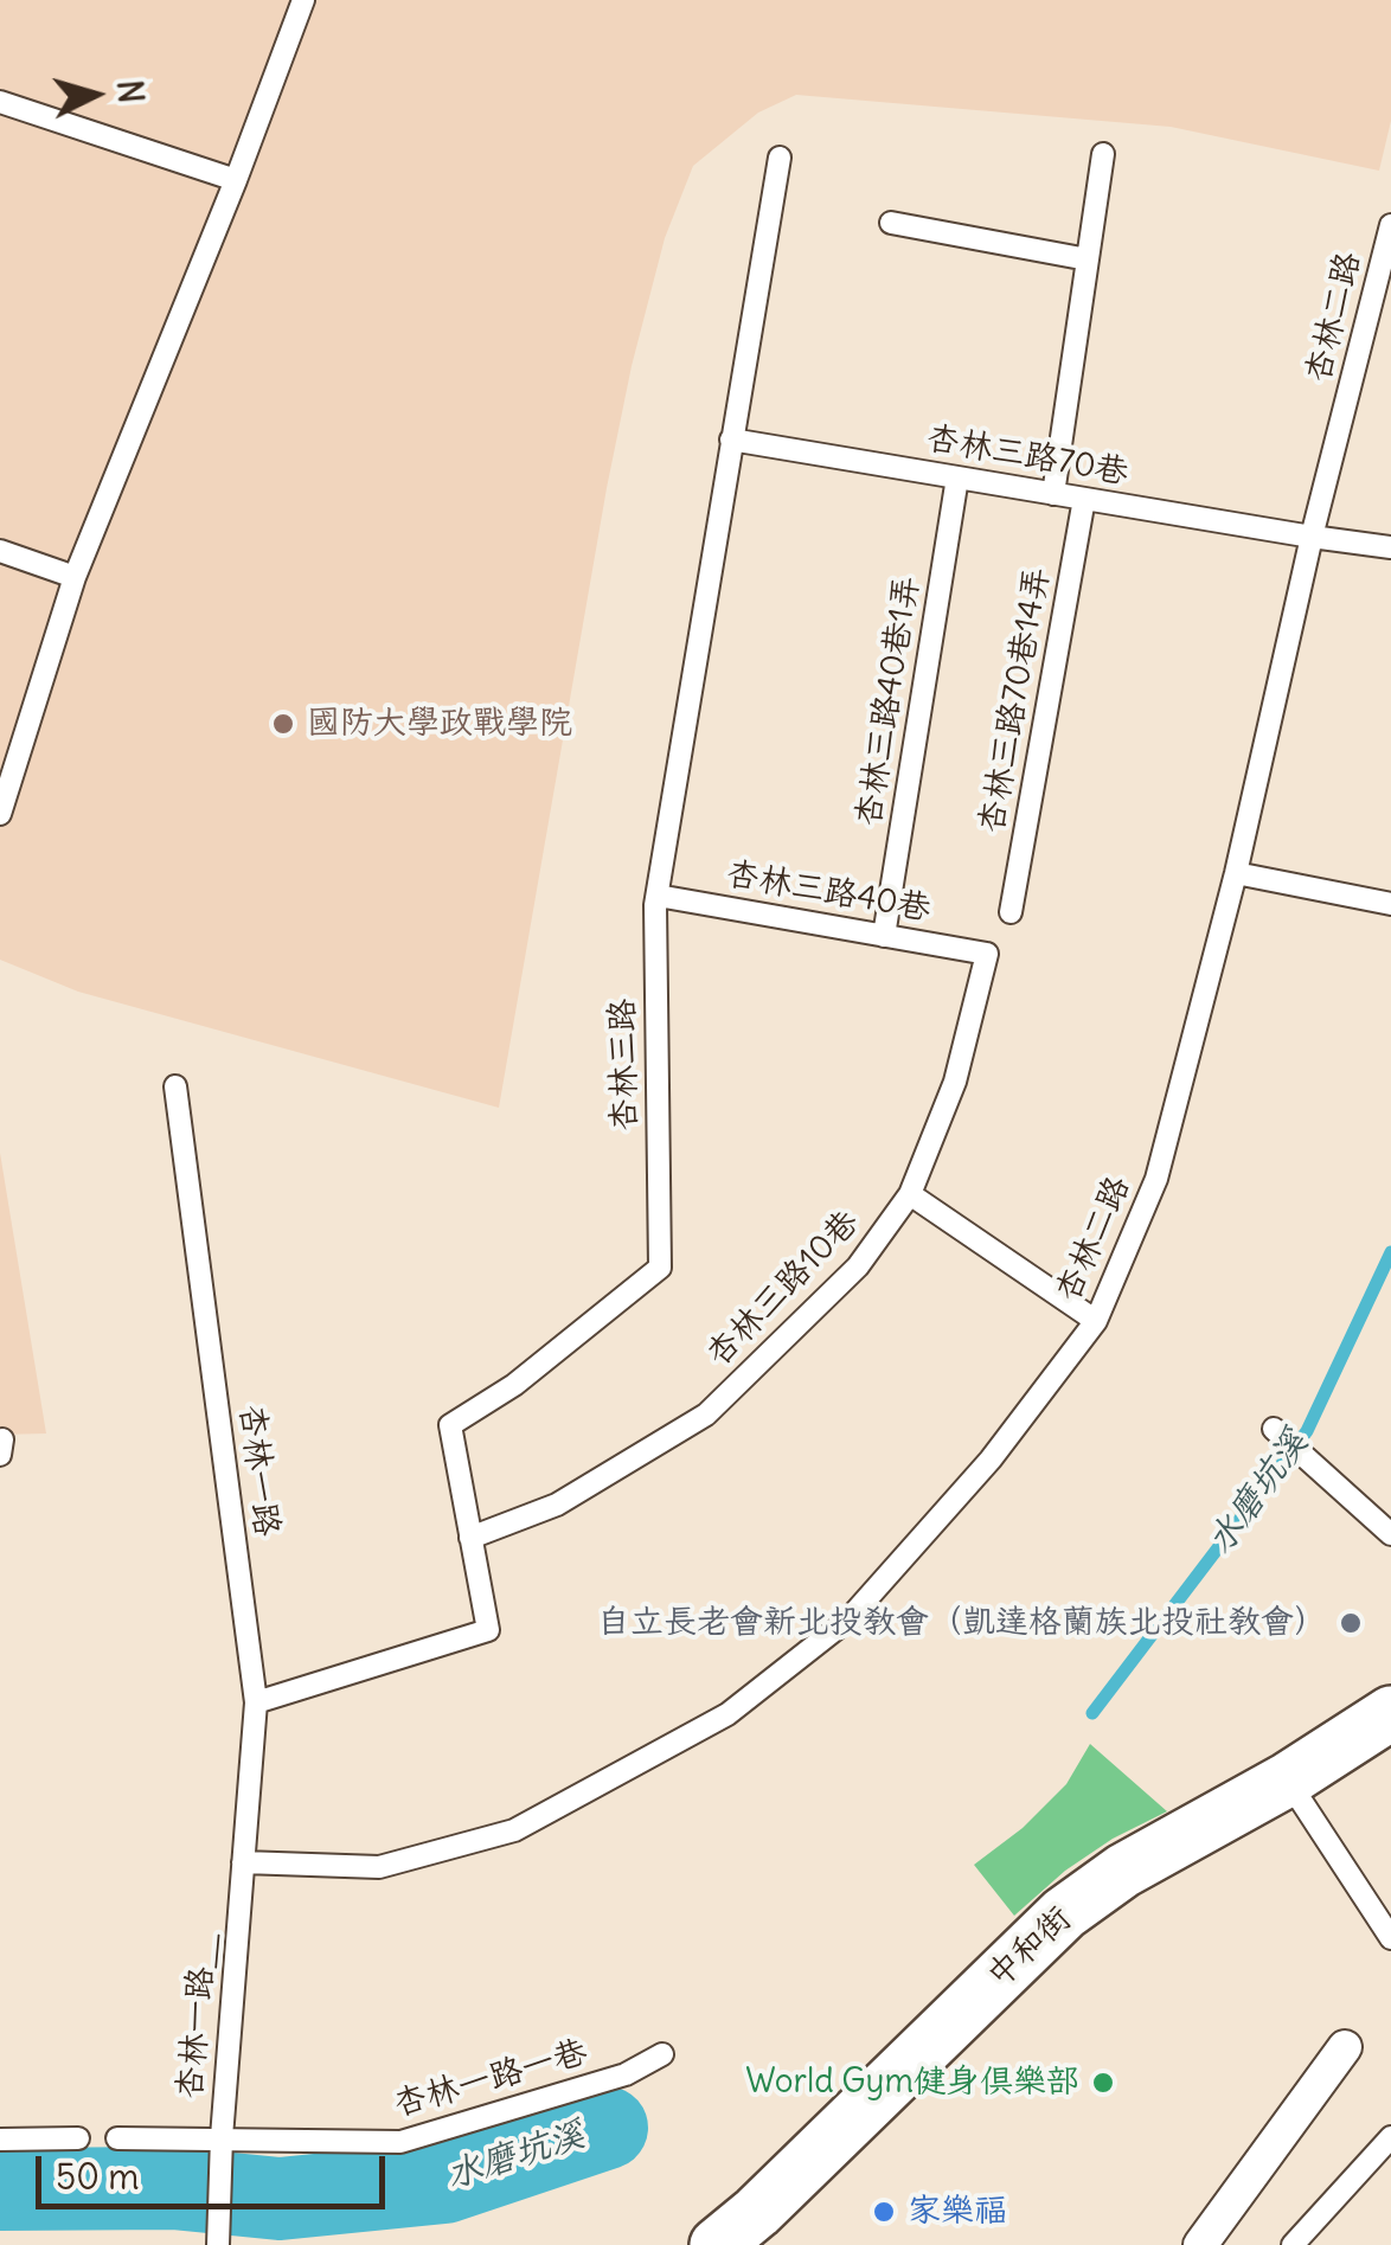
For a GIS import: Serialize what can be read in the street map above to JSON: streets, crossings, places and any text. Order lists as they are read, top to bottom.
{
  "streets": {
    "street": ["中和街"],
    "lane": [
      "杏林二路",
      "杏林三路70巷",
      "杏林三路70巷14弄",
      "杏林三路40巷1弄",
      "杏林三路40巷",
      "杏林三路",
      "杏林三路10巷",
      "杏林一路",
      "杏林一路＿",
      "杏林一路一巷"
    ]
  },
  "crossings": [
    ["杏林二路", "杏林三路70巷"],
    ["杏林二路", "杏林一路"],
    ["杏林二路", "杏林一路＿"],
    ["杏林三路70巷", "杏林三路70巷14弄"],
    ["杏林三路70巷", "杏林三路40巷1弄"],
    ["杏林三路70巷", "杏林三路"],
    ["杏林三路40巷1弄", "杏林三路40巷"],
    ["杏林三路40巷", "杏林三路"],
    ["杏林三路40巷", "杏林三路10巷"],
    ["杏林三路", "杏林三路10巷"],
    ["杏林三路", "杏林一路"],
    ["杏林一路", "杏林一路＿"],
    ["杏林一路＿", "杏林一路一巷"]
  ],
  "water": ["水磨坑溪"],
  "places": [
    "國防大學政戰學院",
    "自立長老會新北投教會（凱達格蘭族北投社教會）",
    "World Gym健身俱樂部",
    "家樂福"
  ],
  "scale_bar": "50 m",
  "north": "right"
}
